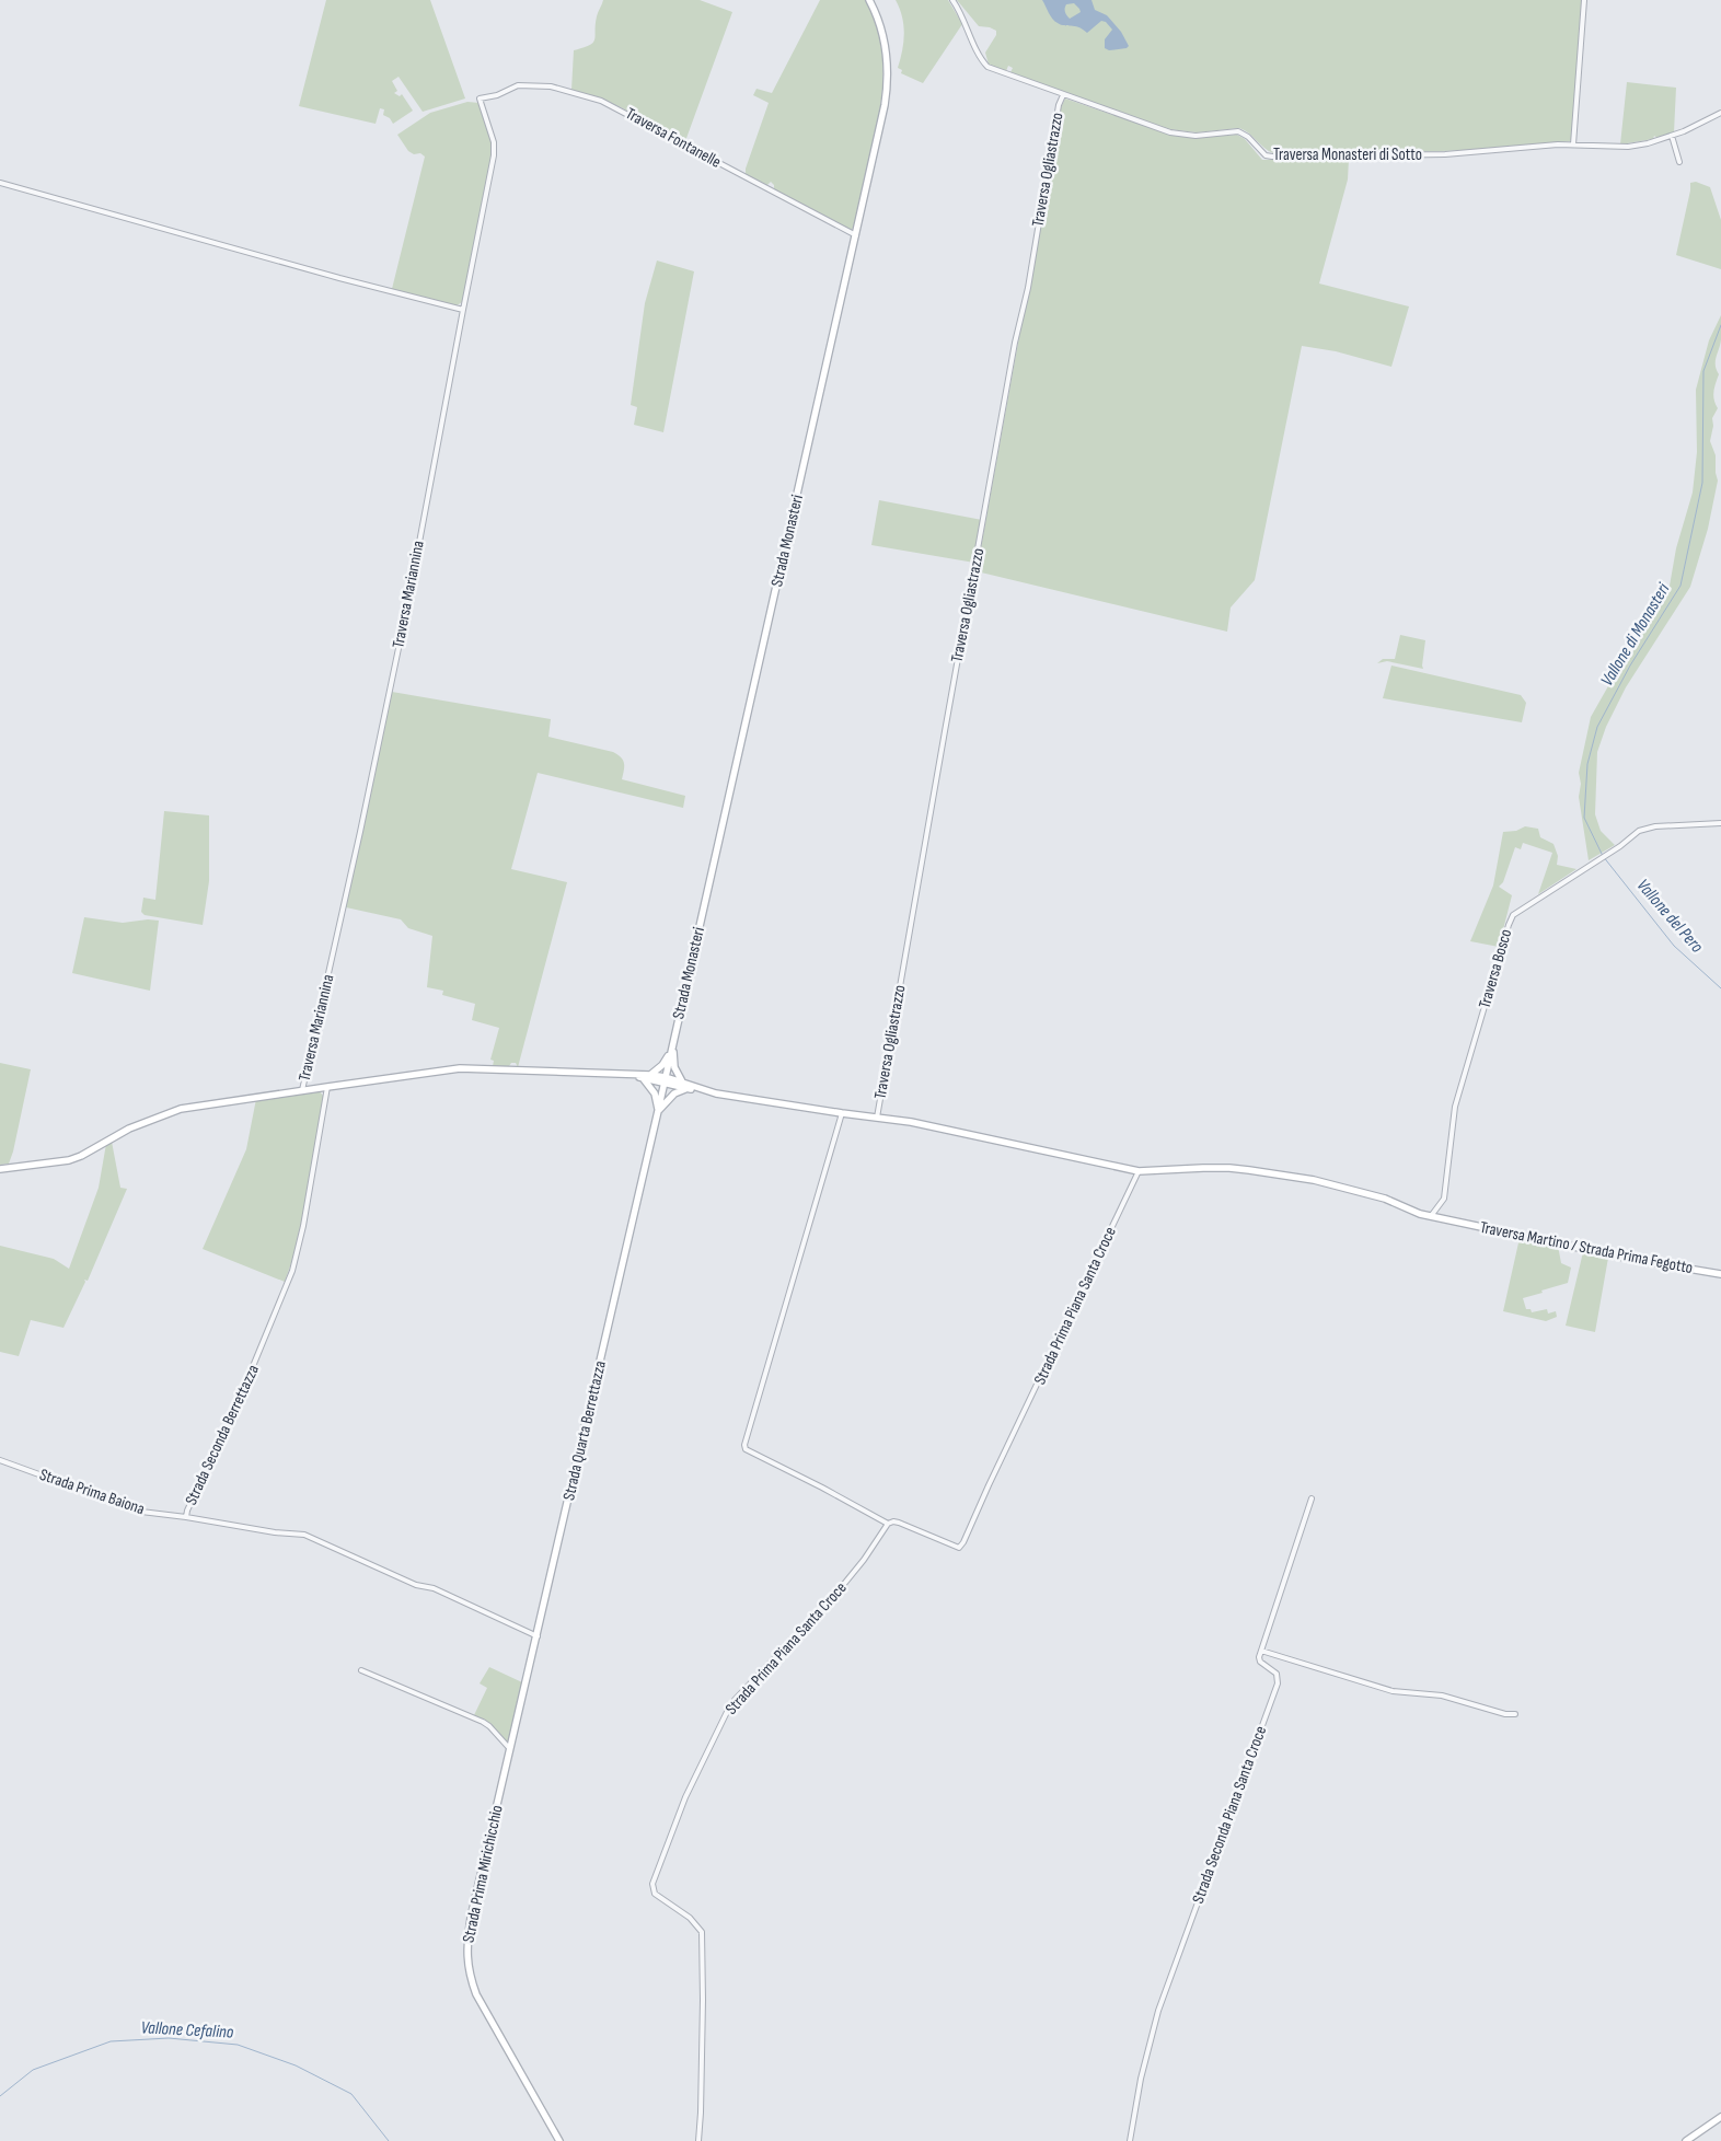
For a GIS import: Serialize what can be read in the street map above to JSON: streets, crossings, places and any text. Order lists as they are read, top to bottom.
{
  "streets": {
    "main road": [
      "Strada Monasteri",
      "Traversa Martino / Strada Prima Fegotto",
      "Strada Quarta Berrettazza",
      "Strada Prima Mirichicchio"
    ],
    "street": [
      "Traversa Fontanelle",
      "Traversa Monasteri di Sotto",
      "Traversa Ogliastrazzo",
      "Traversa Mariannina",
      "Traversa Bosco",
      "Strada Prima Piana Santa Croce",
      "Strada Seconda Berrettazza",
      "Strada Prima Baiona",
      "Strada Seconda Piana Santa Croce"
    ]
  },
  "crossings": [
    ["Traversa Fontanelle", "Strada Monasteri"],
    ["Traversa Fontanelle", "Traversa Mariannina"],
    ["Traversa Monasteri di Sotto", "Traversa Ogliastrazzo"],
    ["Traversa Ogliastrazzo", "Traversa Martino / Strada Prima Fegotto"],
    ["Strada Monasteri", "Traversa Martino / Strada Prima Fegotto"],
    ["Strada Monasteri", "Strada Quarta Berrettazza"],
    ["Traversa Mariannina", "Traversa Martino / Strada Prima Fegotto"],
    ["Traversa Bosco", "Traversa Martino / Strada Prima Fegotto"],
    ["Traversa Martino / Strada Prima Fegotto", "Strada Prima Piana Santa Croce"],
    ["Traversa Martino / Strada Prima Fegotto", "Strada Quarta Berrettazza"],
    ["Traversa Martino / Strada Prima Fegotto", "Strada Seconda Berrettazza"],
    ["Strada Quarta Berrettazza", "Strada Seconda Berrettazza"],
    ["Strada Quarta Berrettazza", "Strada Prima Mirichicchio"],
    ["Strada Seconda Berrettazza", "Strada Prima Baiona"]
  ],
  "water": ["Vallone di Monasteri", "Vallone del Pero", "Vallone Cefalino"]
}
